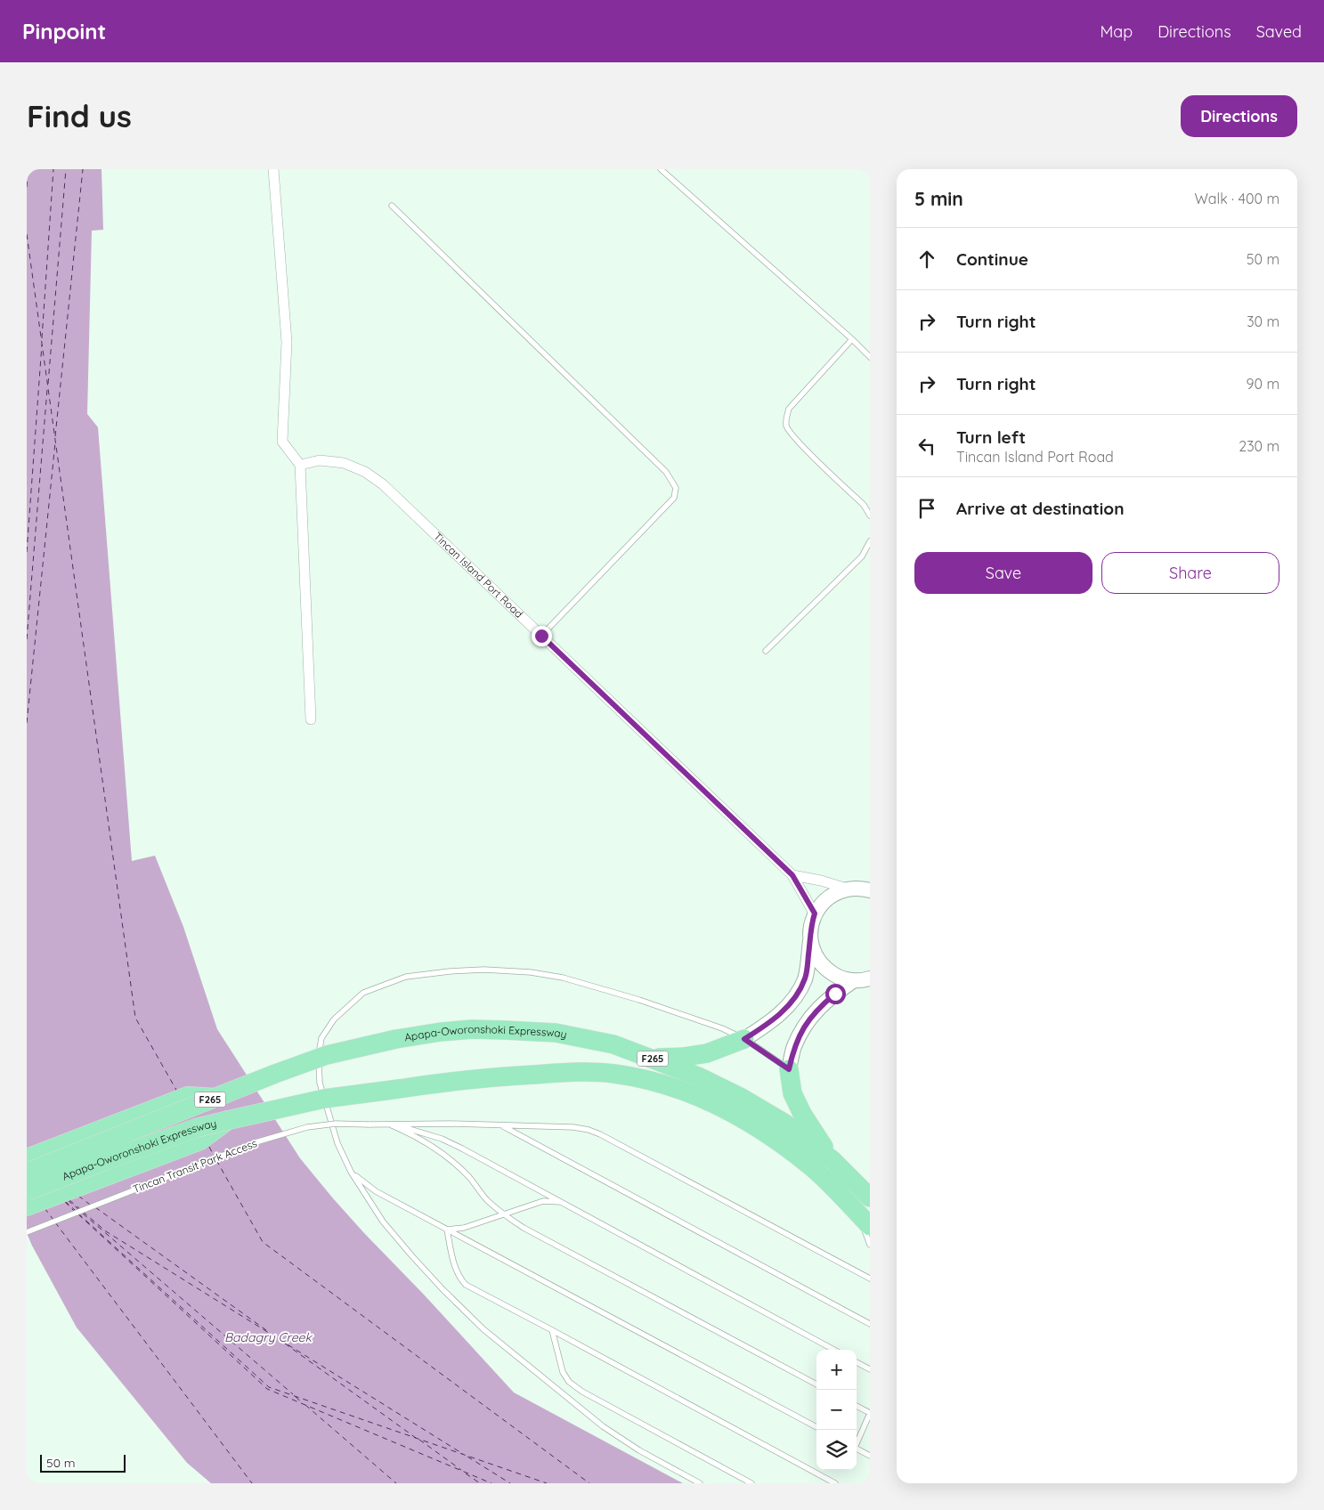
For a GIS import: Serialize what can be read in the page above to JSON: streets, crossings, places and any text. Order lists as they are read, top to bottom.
{
  "streets": {
    "highway": ["Apapa-Oworonshoki Expressway", "F265"],
    "street": ["Tincan Island Port Road"],
    "lane": ["Tincan Transit Park Access"]
  },
  "water": ["Badagry Creek"],
  "scale_bar": "50 m",
  "page": {
    "header": "Pinpoint",
    "nav": ["Map", "Directions", "Saved"],
    "buttons": [
      "Directions",
      ["Save", "Share"]
    ],
    "title": "Find us",
    "heading": ["5 min", "Walk · 400 m"],
    "list": [
      ["Continue", "50 m"],
      ["Turn right", "30 m"],
      ["Turn right", "90 m"],
      ["Turn left", "Tincan Island Port Road", "230 m"],
      "Arrive at destination"
    ],
    "map_buttons": ["+", "−"],
    "scale": "50 m"
  }
}
